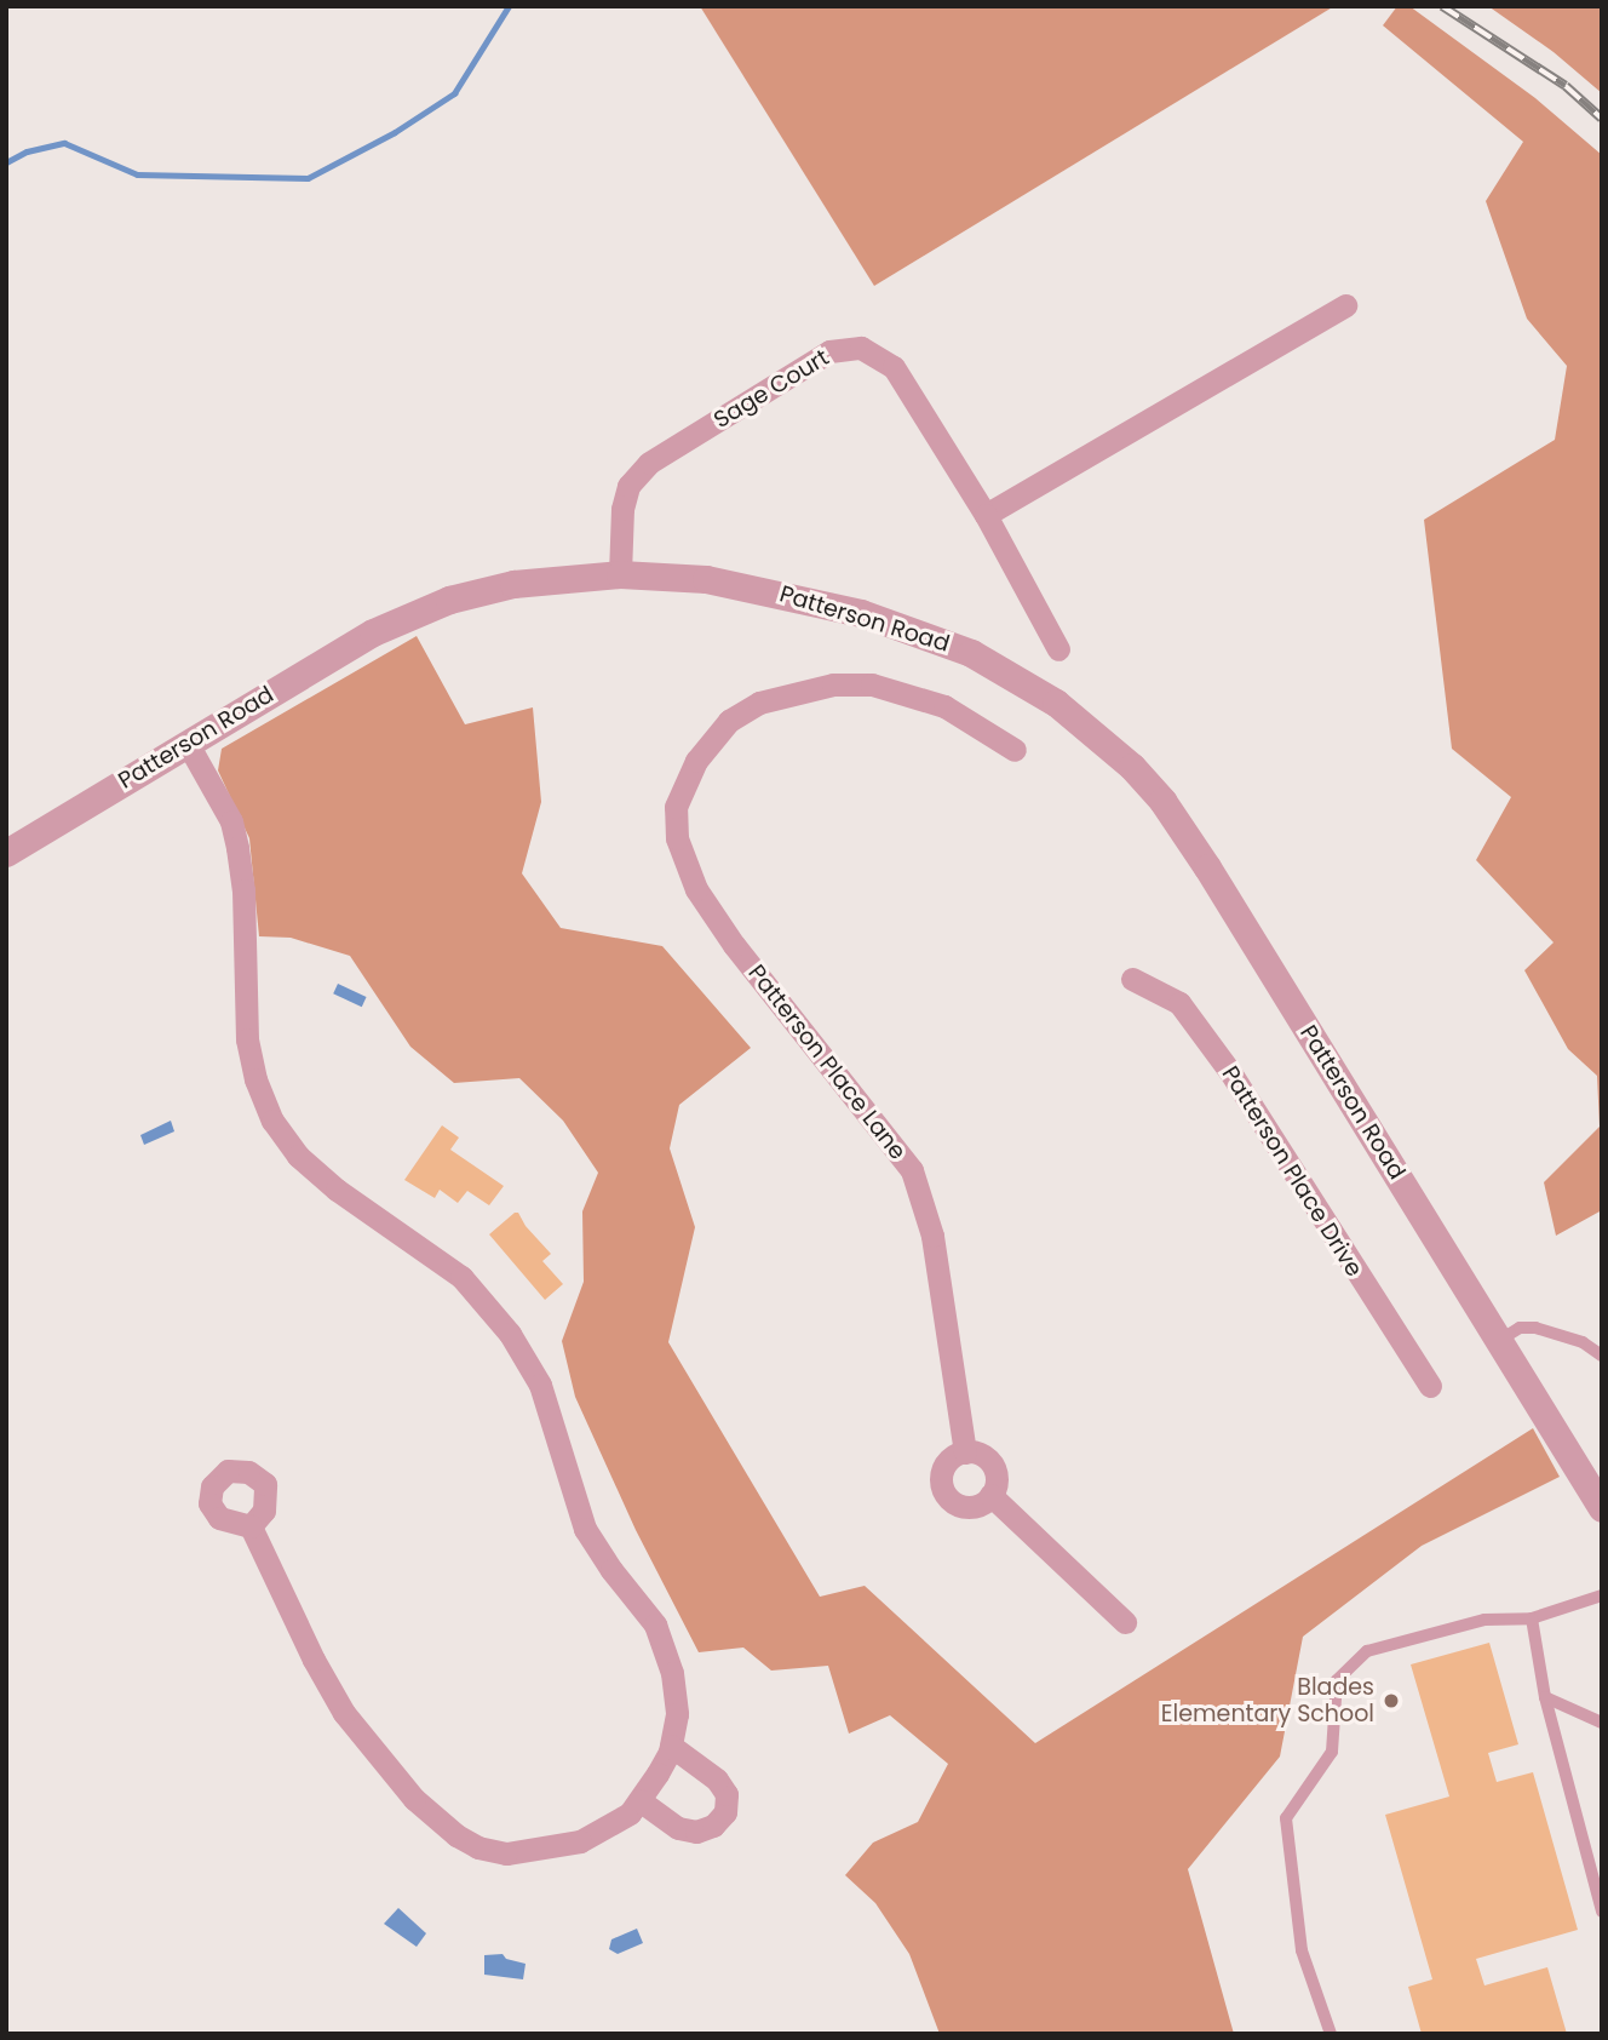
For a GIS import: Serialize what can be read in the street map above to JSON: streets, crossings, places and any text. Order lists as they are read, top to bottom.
{
  "streets": {
    "street": [
      "Sage Court",
      "Patterson Road",
      "Patterson Place Lane",
      "Patterson Place Drive"
    ]
  },
  "crossings": [
    ["Sage Court", "Patterson Road"]
  ],
  "places": ["Blades Elementary School"]
}
